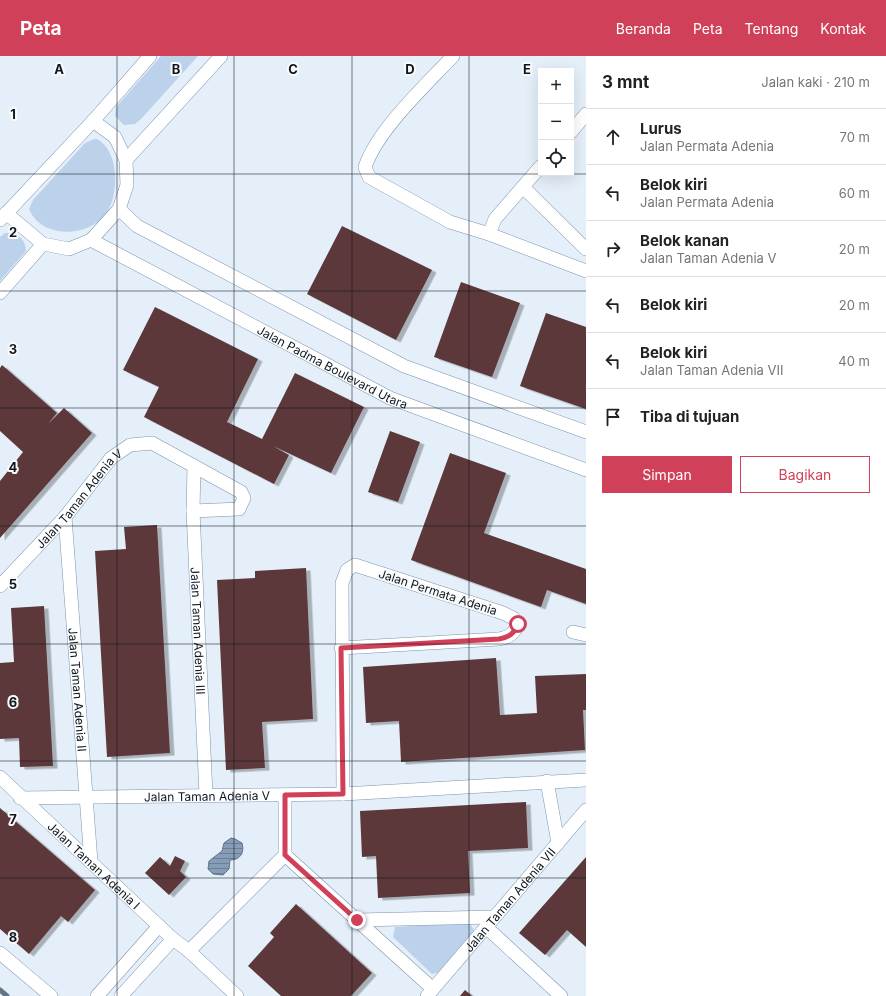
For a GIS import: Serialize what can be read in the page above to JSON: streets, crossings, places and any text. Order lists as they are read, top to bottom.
{
  "streets": {
    "street": [
      "Jalan Padma Boulevard Utara",
      "Jalan Taman Adenia V",
      "Jalan Permata Adenia",
      "Jalan Taman Adenia III",
      "Jalan Taman Adenia II",
      "Jalan Taman Adenia I",
      "Jalan Taman Adenia VII"
    ]
  },
  "crossings": [
    ["Jalan Taman Adenia V", "Jalan Permata Adenia"],
    ["Jalan Taman Adenia V", "Jalan Taman Adenia III"],
    ["Jalan Taman Adenia V", "Jalan Taman Adenia II"],
    ["Jalan Taman Adenia V", "Jalan Taman Adenia I"],
    ["Jalan Taman Adenia II", "Jalan Taman Adenia I"]
  ],
  "page": {
    "header": "Peta",
    "nav": [
      "Beranda",
      "Peta",
      "Tentang",
      "Kontak"
    ],
    "heading": ["3 mnt", "Jalan kaki · 210 m"],
    "map_buttons": ["+", "−"],
    "list": [
      ["Lurus", "Jalan Permata Adenia", "70 m"],
      ["Belok kiri", "Jalan Permata Adenia", "60 m"],
      ["Belok kanan", "Jalan Taman Adenia V", "20 m"],
      ["Belok kiri", "20 m"],
      ["Belok kiri", "Jalan Taman Adenia VII", "40 m"],
      "Tiba di tujuan"
    ],
    "buttons": ["Simpan", "Bagikan"]
  },
  "grid": {
    "columns": [
      "A",
      "B",
      "C",
      "D",
      "E"
    ],
    "rows": [
      "1",
      "2",
      "3",
      "4",
      "5",
      "6",
      "7",
      "8"
    ]
  }
}
